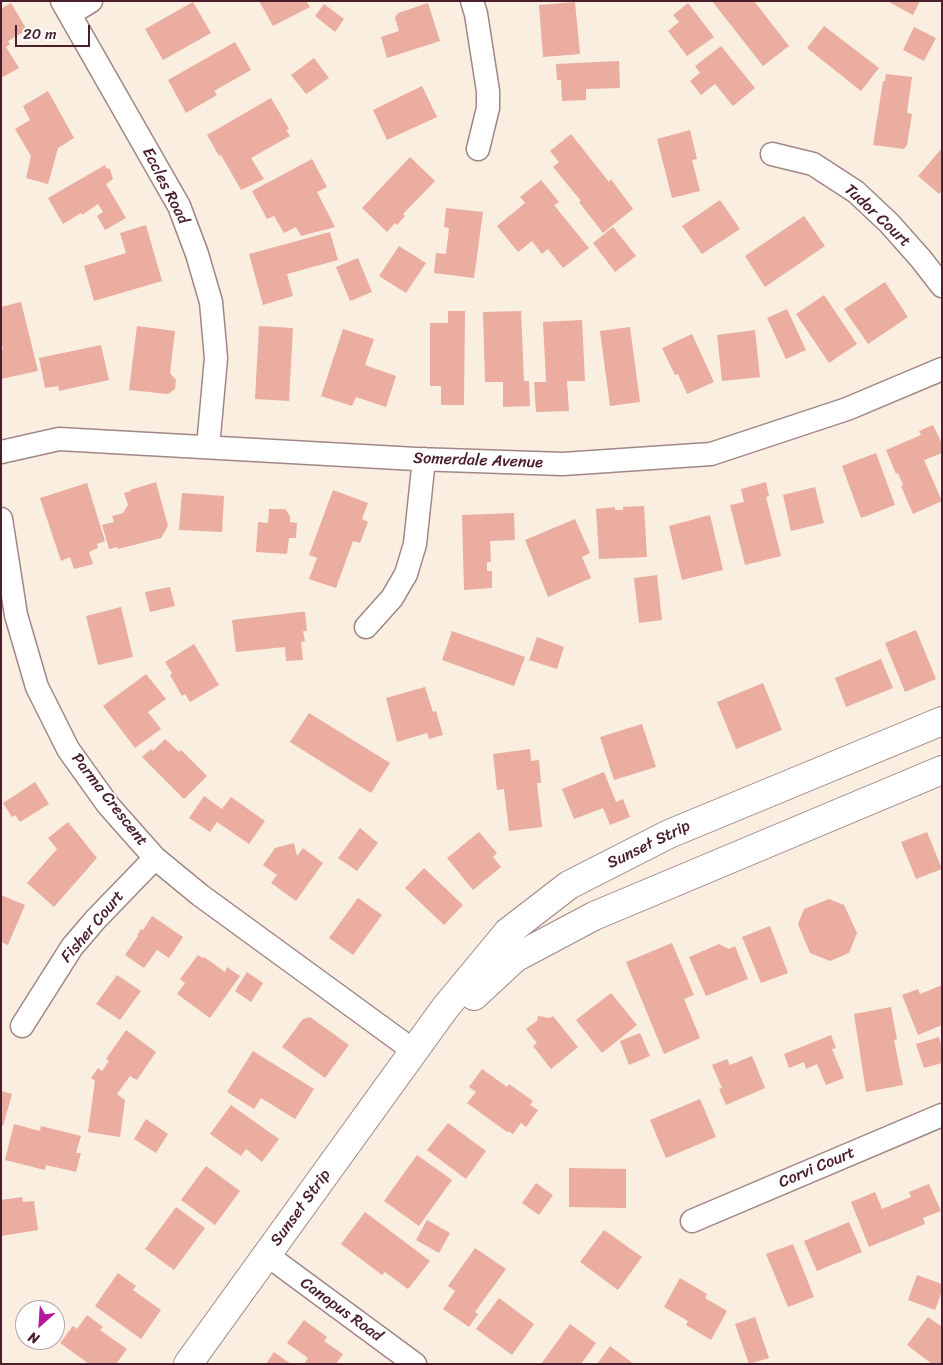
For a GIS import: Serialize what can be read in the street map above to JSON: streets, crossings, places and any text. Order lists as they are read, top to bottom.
{
  "streets": {
    "street": [
      "Eccles Road",
      "Tudor Court",
      "Somerdale Avenue",
      "Parma Crescent",
      "Sunset Strip",
      "Fisher Court",
      "Corvi Court",
      "Canopus Road"
    ]
  },
  "crossings": [
    ["Eccles Road", "Somerdale Avenue"],
    ["Parma Crescent", "Sunset Strip"],
    ["Parma Crescent", "Fisher Court"],
    ["Sunset Strip", "Canopus Road"]
  ],
  "scale_bar": "20 m",
  "north": "bottom left"
}
